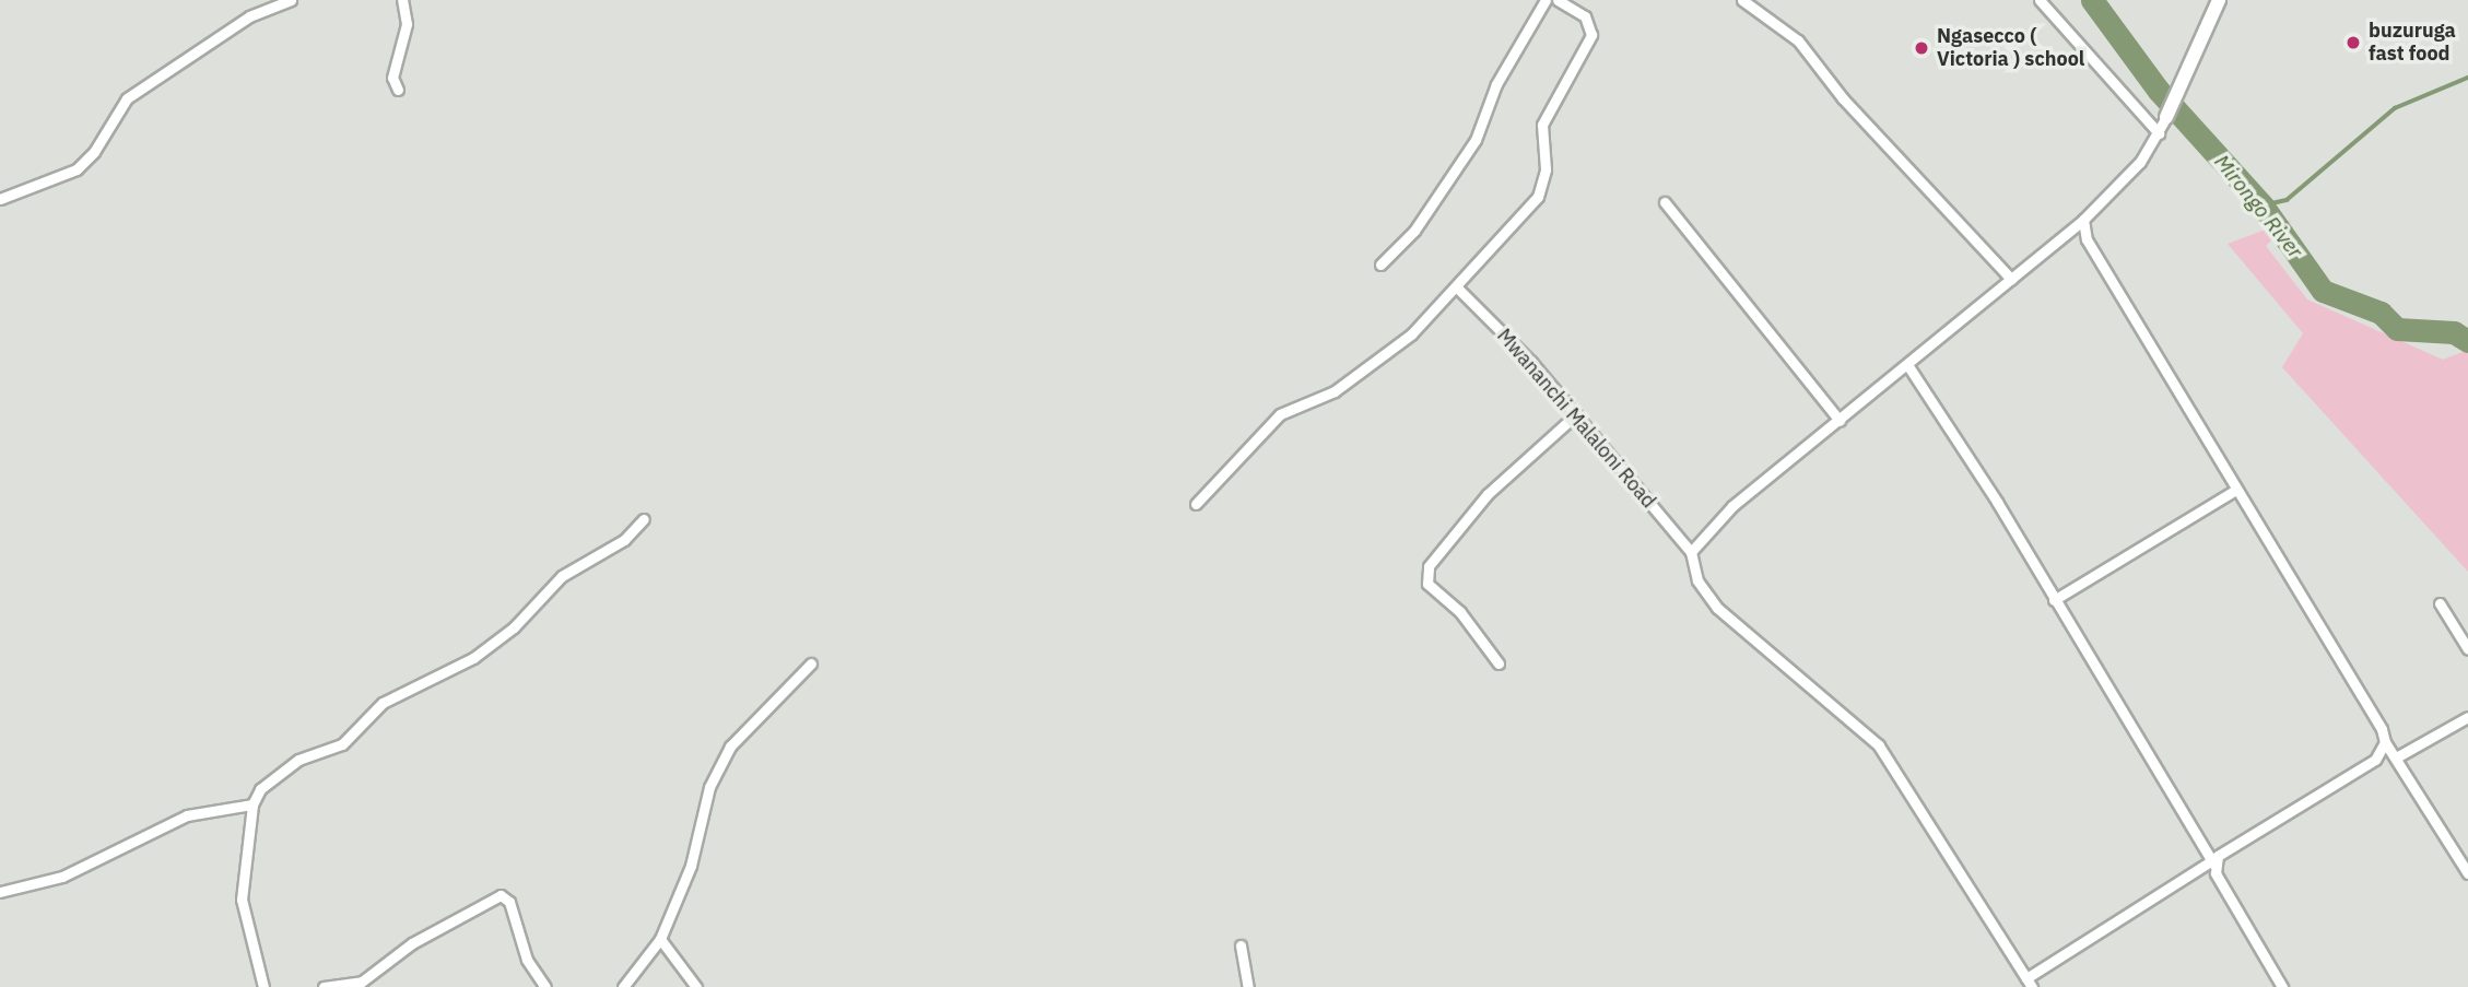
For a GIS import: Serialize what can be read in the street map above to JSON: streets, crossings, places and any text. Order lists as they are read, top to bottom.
{
  "streets": {
    "street": ["Mwananchi Malaloni Road"]
  },
  "water": ["Mirongo River"],
  "places": ["buzuruga fast food", "Ngasecco ( Victoria ) school"]
}
